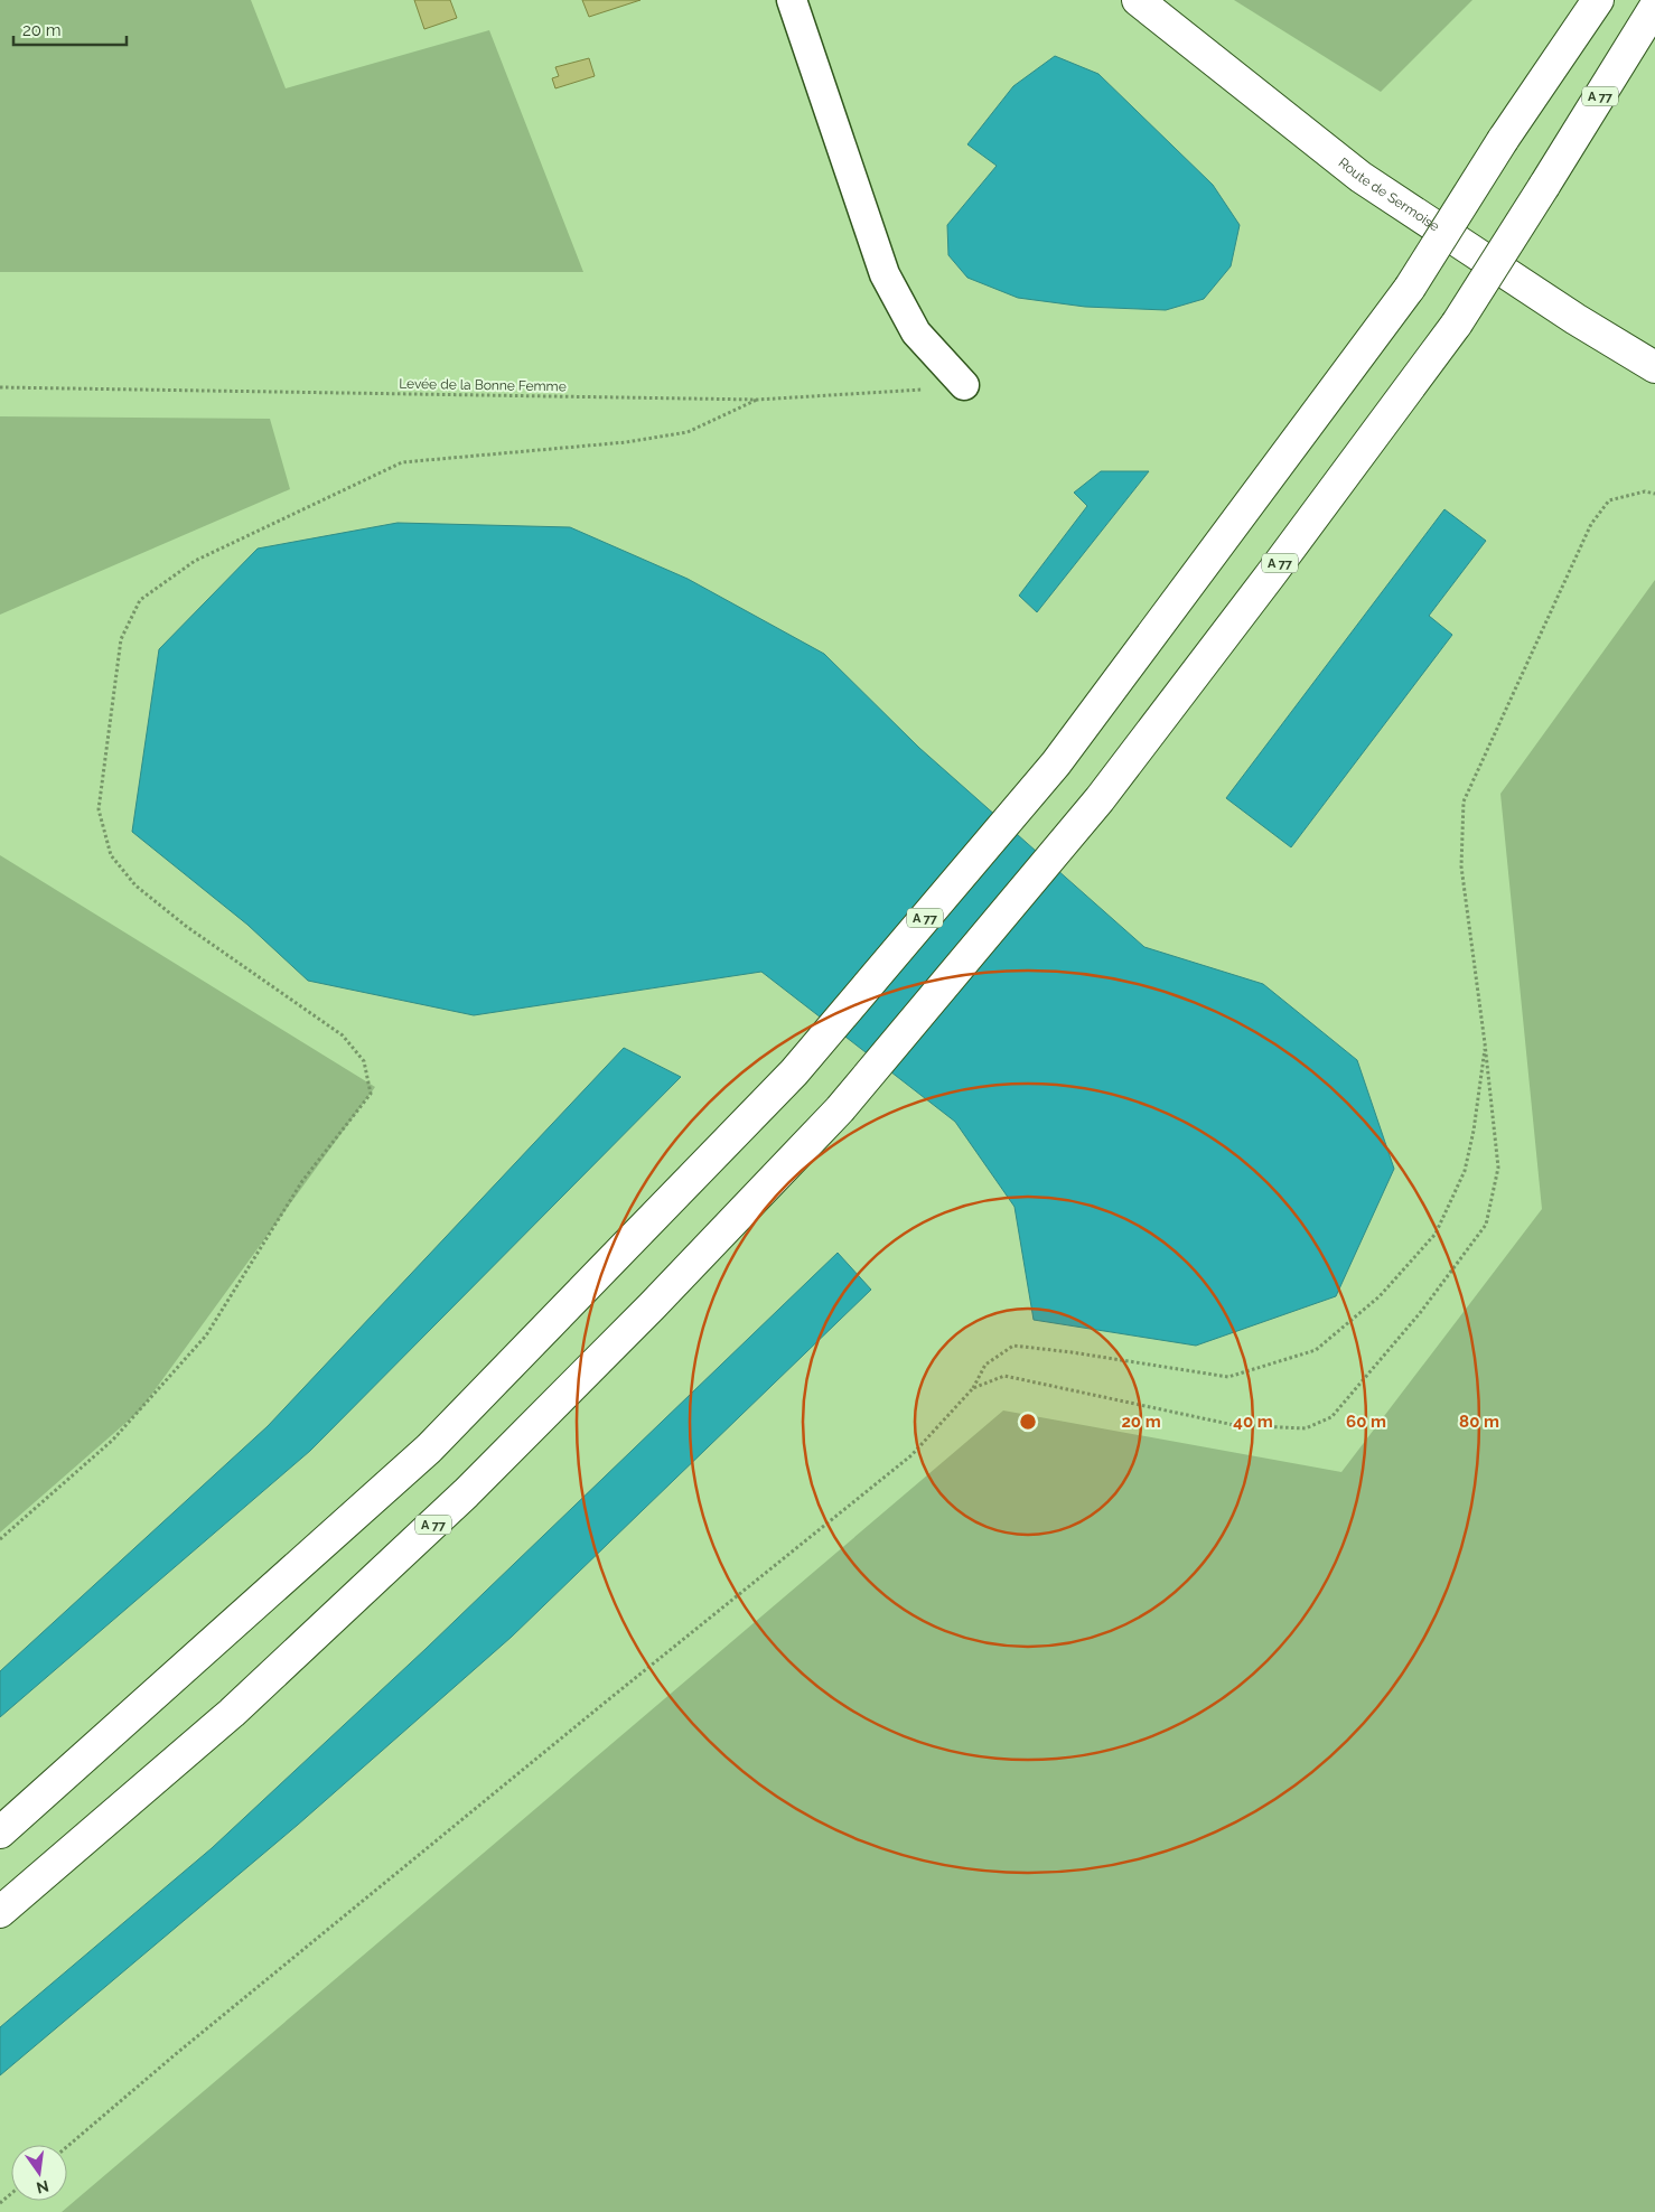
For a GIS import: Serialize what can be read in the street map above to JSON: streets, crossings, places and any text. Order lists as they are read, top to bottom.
{
  "streets": {
    "main road": ["A 77", "Route de Sermoise"],
    "path": ["Levée de la Bonne Femme"]
  },
  "scale_bar": "20 m",
  "north": "bottom",
  "rings": [
    "20 m",
    "40 m",
    "60 m",
    "80 m"
  ]
}
